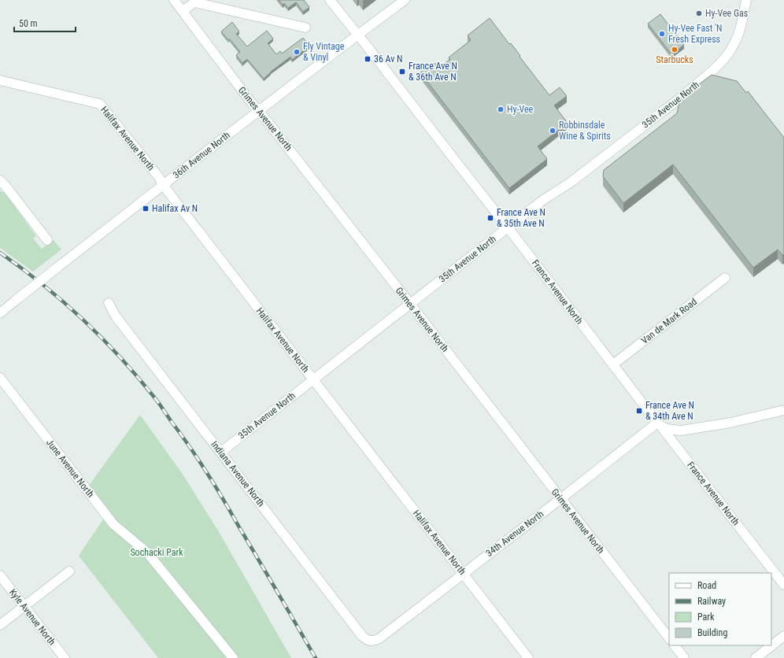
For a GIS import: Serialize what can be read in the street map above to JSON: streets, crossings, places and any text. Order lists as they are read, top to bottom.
{
  "streets": {
    "street": [
      "35th Avenue North",
      "Grimes Avenue North",
      "Halifax Avenue North",
      "36th Avenue North",
      "France Avenue North",
      "Van de Mark Road",
      "June Avenue North",
      "Indiana Avenue North",
      "34th Avenue North",
      "Kyle Avenue North"
    ]
  },
  "crossings": [
    ["35th Avenue North", "Grimes Avenue North"],
    ["35th Avenue North", "Halifax Avenue North"],
    ["35th Avenue North", "France Avenue North"],
    ["35th Avenue North", "Indiana Avenue North"],
    ["Grimes Avenue North", "36th Avenue North"],
    ["Grimes Avenue North", "34th Avenue North"],
    ["Halifax Avenue North", "36th Avenue North"],
    ["Halifax Avenue North", "34th Avenue North"],
    ["36th Avenue North", "France Avenue North"],
    ["France Avenue North", "Van de Mark Road"],
    ["France Avenue North", "34th Avenue North"],
    ["Indiana Avenue North", "34th Avenue North"]
  ],
  "parks": ["Sochacki Park"],
  "places": {
    "other": [
      "Hy-Vee Gas",
      "Hy-Vee Fast 'N Fresh Express",
      "Starbucks",
      "Fly Vintage & Vinyl",
      "Hy-Vee",
      "Robbinsdale Wine & Spirits"
    ],
    "transit": [
      "36 Av N",
      "France Ave N & 36th Ave N",
      "Halifax Av N",
      "France Ave N & 35th Ave N",
      "France Ave N & 34th Ave N"
    ]
  },
  "legend": [
    "Road",
    "Railway",
    "Park",
    "Building"
  ],
  "scale_bar": "50 m"
}
